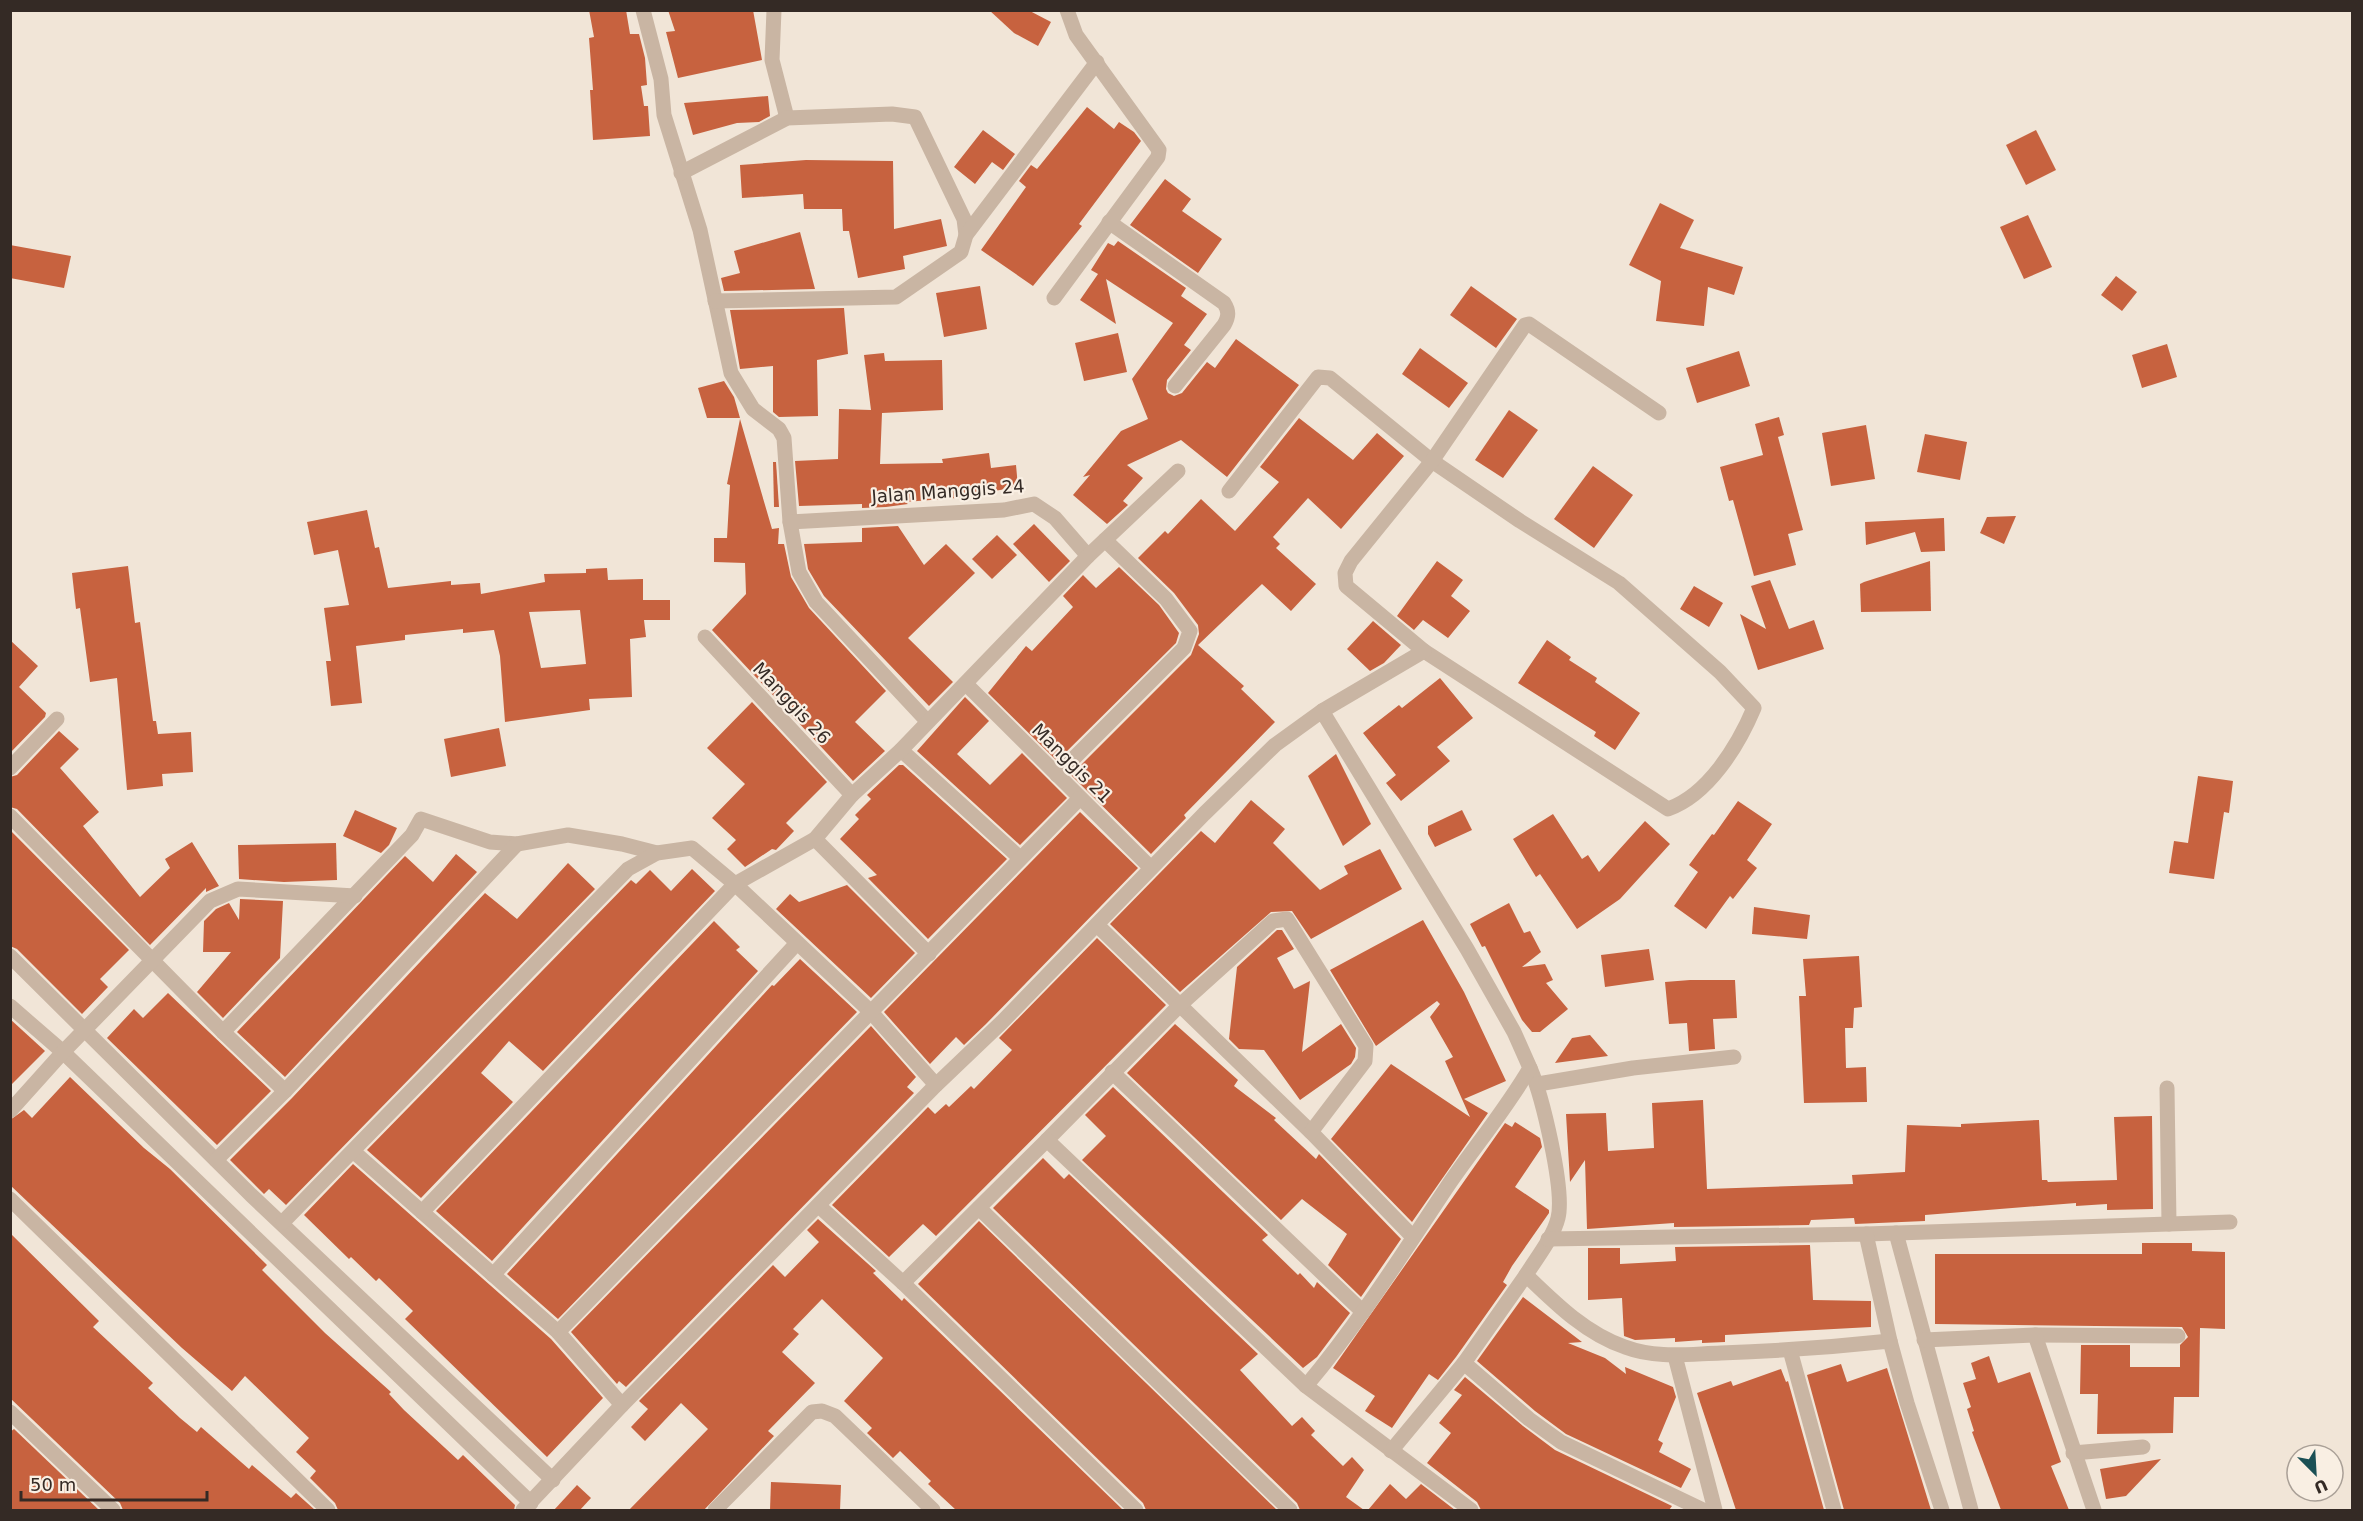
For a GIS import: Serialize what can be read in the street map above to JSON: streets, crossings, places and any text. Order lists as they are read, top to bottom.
{
  "streets": {
    "street": ["Jalan Manggis 24", "Manggis 26", "Manggis 21"]
  },
  "scale_bar": "50 m",
  "north": "bottom right"
}
